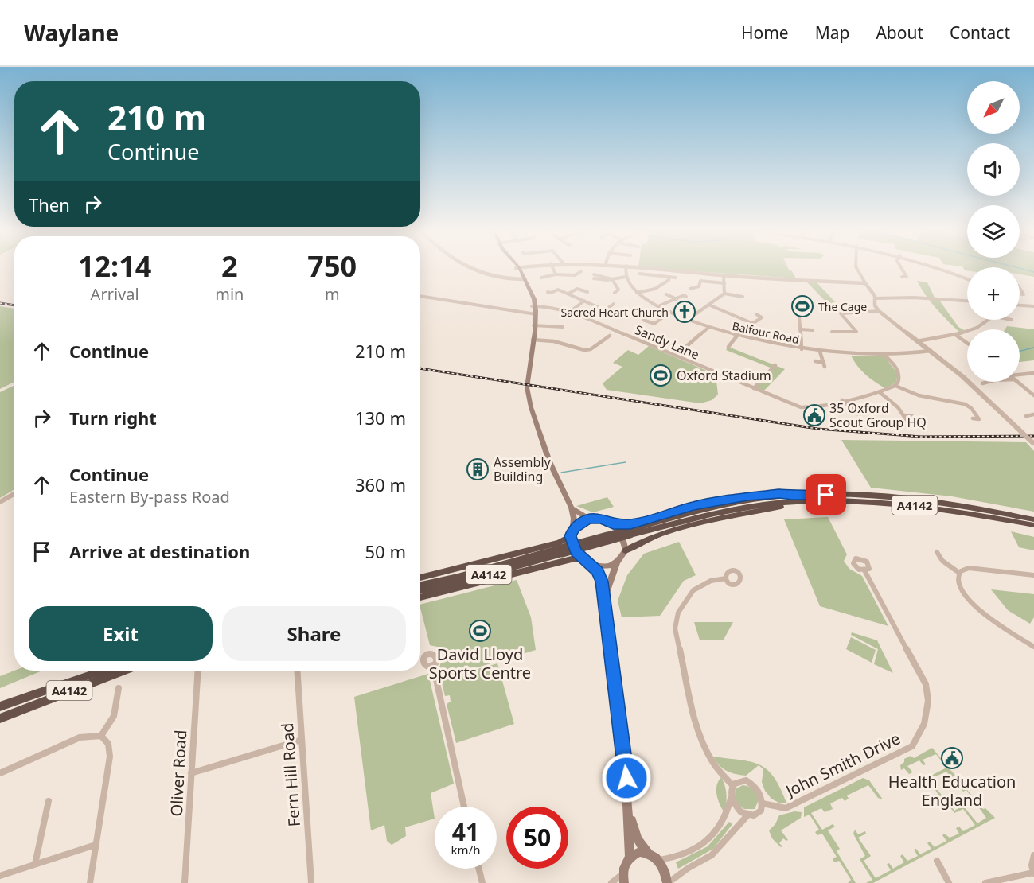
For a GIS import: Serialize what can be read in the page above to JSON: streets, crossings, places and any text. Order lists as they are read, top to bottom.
{
  "streets": {
    "highway": ["A4142"],
    "street": [
      "Balfour Road",
      "Sandy Lane",
      "John Smith Drive",
      "Oliver Road",
      "Fern Hill Road"
    ]
  },
  "places": {
    "sports": ["The Cage", "Oxford Stadium", "David Lloyd Sports Centre"],
    "church": ["Sacred Heart Church"],
    "public building": ["35 Oxford Scout Group HQ", "Health Education England"],
    "building": ["Assembly Building"]
  },
  "north": "bottom left",
  "page": {
    "header": "Waylane",
    "nav": [
      "Home",
      "Map",
      "About",
      "Contact"
    ],
    "map_buttons": ["+", "−"],
    "turn": ["210 m", "Continue"],
    "then": "Then",
    "eta": [
      "12:14",
      "Arrival",
      "2",
      "min",
      "750",
      "m"
    ],
    "list": [
      {
        "name": "Continue",
        "value": "210 m"
      },
      {
        "name": "Turn right",
        "value": "130 m"
      },
      {
        "name": "Continue",
        "note": "Eastern By-pass Road",
        "value": "360 m"
      },
      {
        "name": "Arrive at destination",
        "value": "50 m"
      }
    ],
    "buttons": ["Exit", "Share"],
    "speed": "41 km/h",
    "limit": "50"
  }
}
